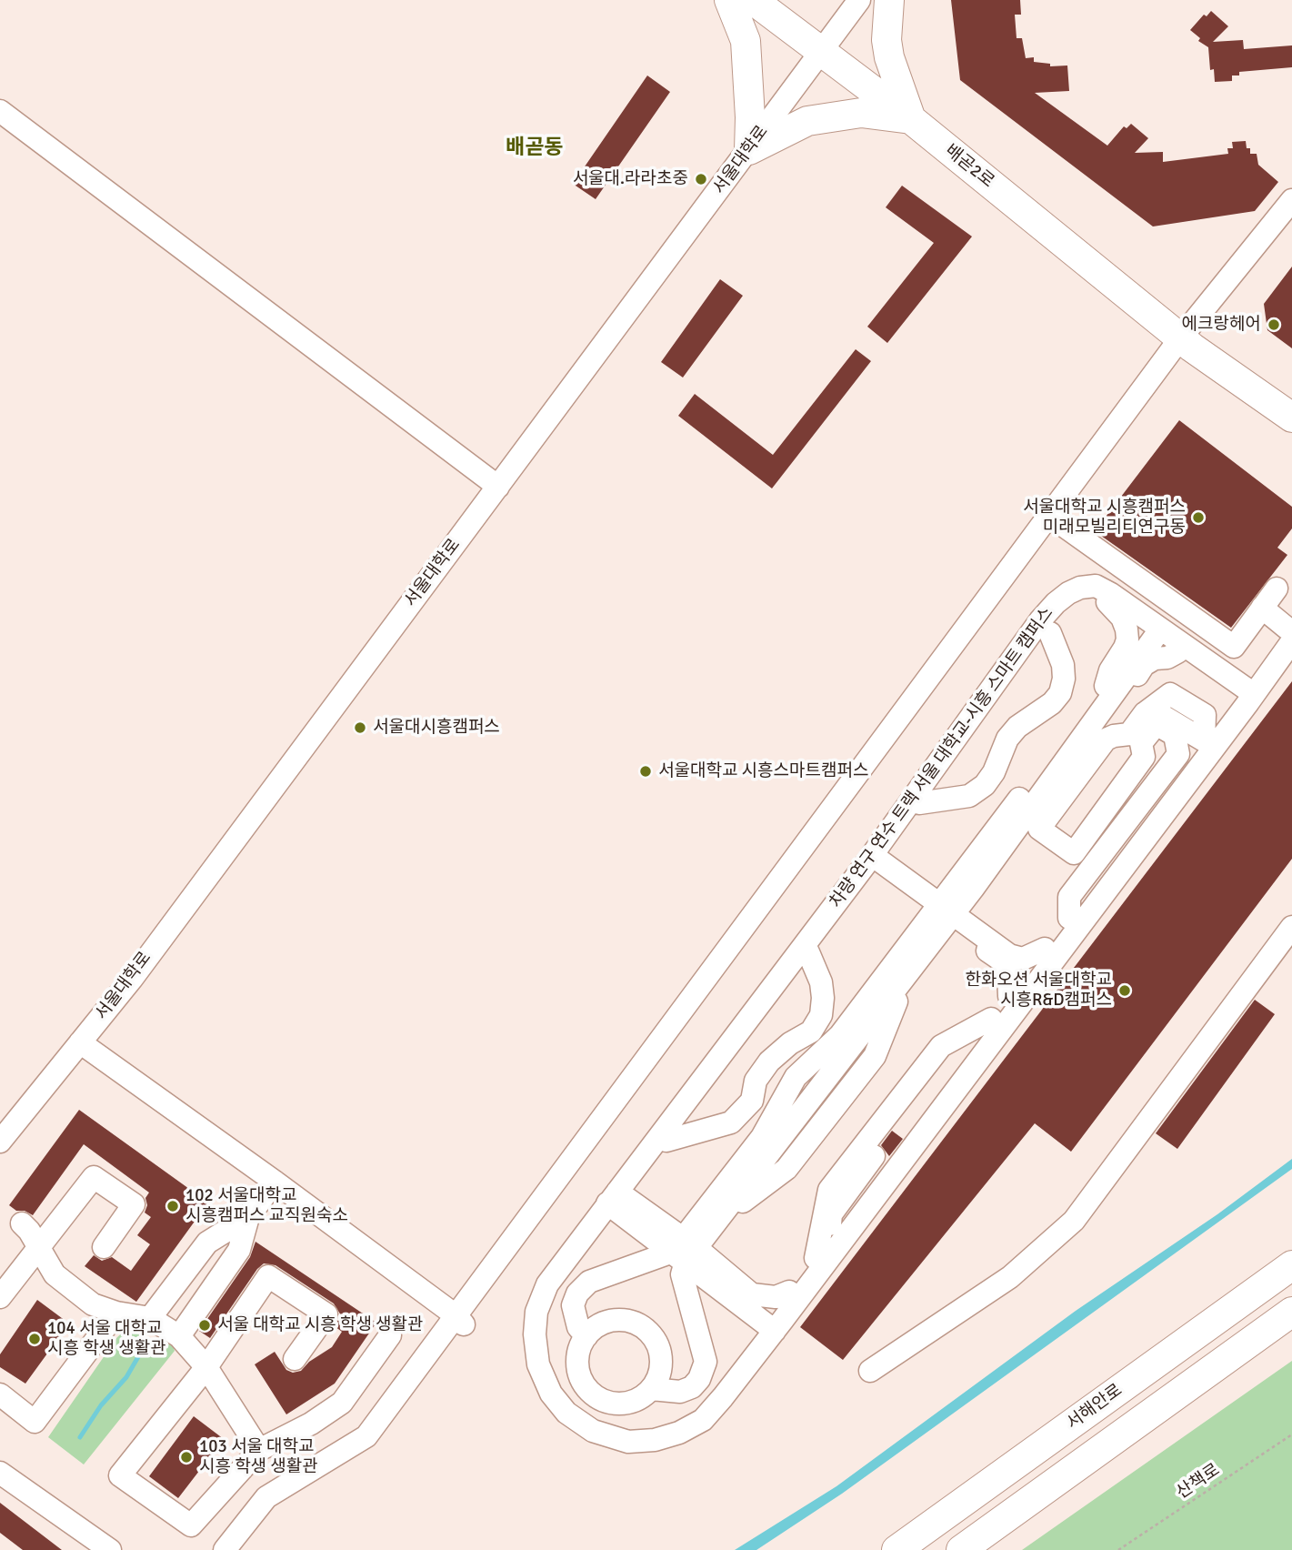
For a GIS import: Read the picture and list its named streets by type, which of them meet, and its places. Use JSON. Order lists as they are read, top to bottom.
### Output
{
  "streets": {
    "main road": ["배곧2로", "서해안로"],
    "street": ["서울대학로", "차량 연구 연수 트랙 서울 대학교-시흥 스마트 캠퍼스"],
    "path": ["산책로"]
  },
  "crossings": [
    ["서울대학로", "배곧2로"]
  ],
  "districts": ["배곧동"],
  "places": [
    "서울대.라라초중",
    "에크랑헤어",
    "서울대학교 시흥캠퍼스 미래모빌리티연구동",
    "서울대시흥캠퍼스",
    "서울대학교 시흥스마트캠퍼스",
    "한화오션 서울대학교 시흥R&D캠퍼스",
    "102 서울대학교 시흥캠퍼스 교직원숙소",
    "서울 대학교 시흥 학생 생활관",
    "104 서울 대학교 시흥 학생 생활관",
    "103 서울 대학교 시흥 학생 생활관"
  ]
}
